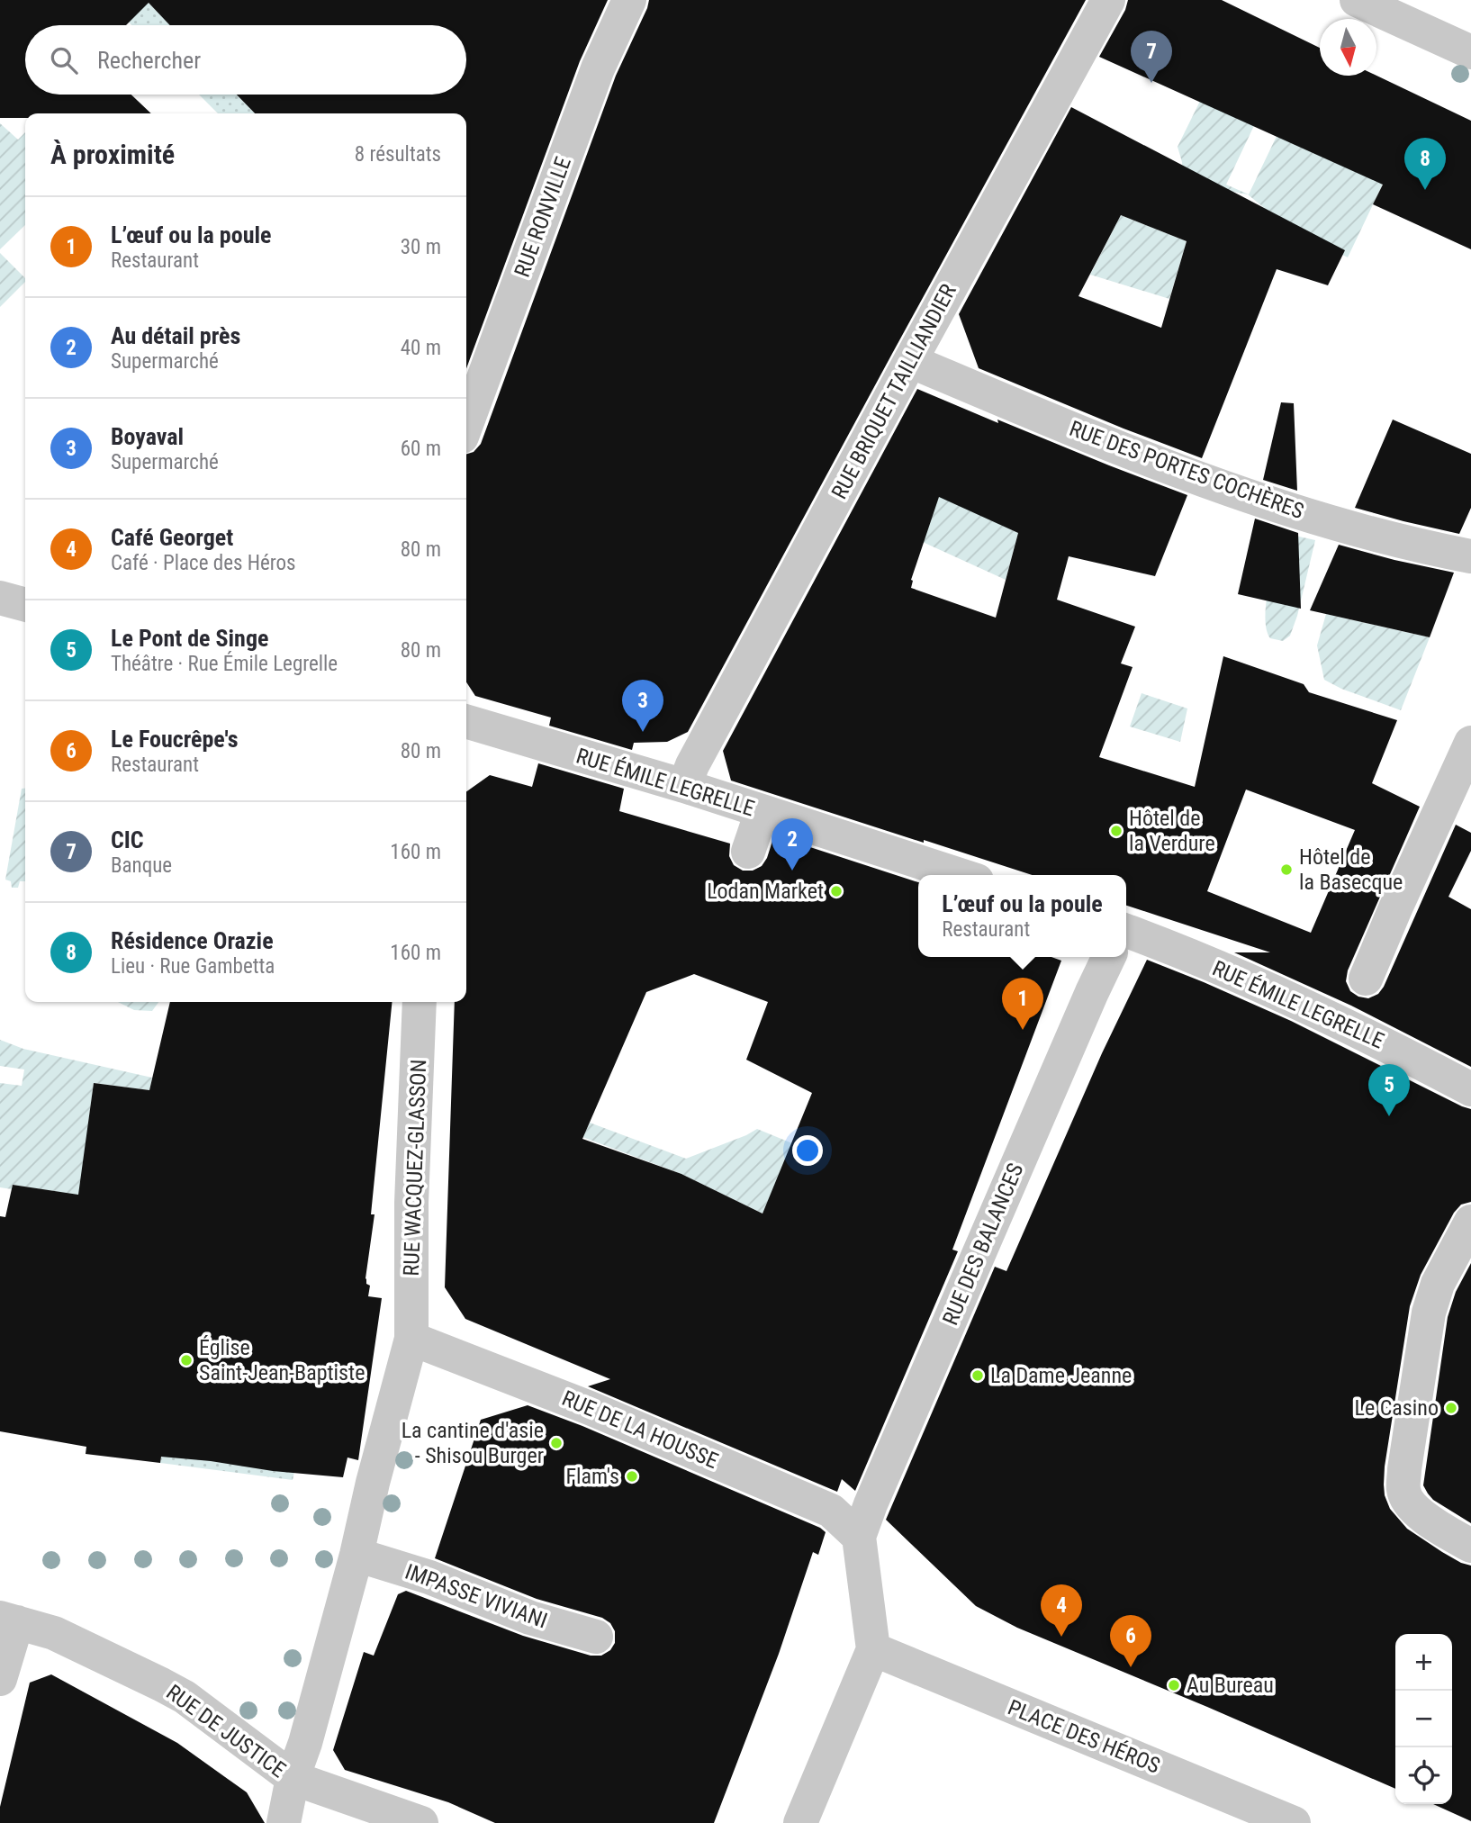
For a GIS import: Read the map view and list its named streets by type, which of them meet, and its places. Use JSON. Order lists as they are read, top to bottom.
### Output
{
  "streets": {
    "street": [
      "RUE RONVILLE",
      "RUE BRIQUET TAILLIANDIER",
      "RUE DES PORTES COCHÈRES",
      "RUE ÉMILE LEGRELLE",
      "RUE WACQUEZ-GLASSON",
      "RUE DES BALANCES",
      "RUE DE LA HOUSSE",
      "IMPASSE VIVIANI",
      "RUE DE JUSTICE",
      "PLACE DES HÉROS"
    ]
  },
  "crossings": [
    ["RUE BRIQUET TAILLIANDIER", "RUE DES PORTES COCHÈRES"],
    ["RUE BRIQUET TAILLIANDIER", "RUE ÉMILE LEGRELLE"],
    ["RUE WACQUEZ-GLASSON", "RUE DE LA HOUSSE"],
    ["RUE WACQUEZ-GLASSON", "IMPASSE VIVIANI"],
    ["RUE WACQUEZ-GLASSON", "RUE DE JUSTICE"],
    ["RUE DES BALANCES", "RUE DE LA HOUSSE"]
  ],
  "places": [
    "Hôtel de la Verdure",
    "Hôtel de la Basecque",
    "Lodan Market",
    "Église Saint-Jean-Baptiste",
    "La Dame Jeanne",
    "Le Casino",
    "La cantine d'asie - Shisou Burger",
    "Flam's",
    "Au Bureau"
  ],
  "north": "bottom",
  "page": {
    "search": "Rechercher",
    "pins": [
      "7",
      "8",
      "3",
      "2",
      "1",
      "5",
      "4",
      "6"
    ],
    "heading": ["À proximité", "8 résultats"],
    "list": [
      {
        "mark": "1",
        "name": "L’œuf ou la poule",
        "note": "Restaurant",
        "value": "30 m"
      },
      {
        "mark": "2",
        "name": "Au détail près",
        "note": "Supermarché",
        "value": "40 m"
      },
      {
        "mark": "3",
        "name": "Boyaval",
        "note": "Supermarché",
        "value": "60 m"
      },
      {
        "mark": "4",
        "name": "Café Georget",
        "note": "Café · Place des Héros",
        "value": "80 m"
      },
      {
        "mark": "5",
        "name": "Le Pont de Singe",
        "note": "Théâtre · Rue Émile Legrelle",
        "value": "80 m"
      },
      {
        "mark": "6",
        "name": "Le Foucrêpe's",
        "note": "Restaurant",
        "value": "80 m"
      },
      {
        "mark": "7",
        "name": "CIC",
        "note": "Banque",
        "value": "160 m"
      },
      {
        "mark": "8",
        "name": "Résidence Orazie",
        "note": "Lieu · Rue Gambetta",
        "value": "160 m"
      }
    ],
    "popup": ["L’œuf ou la poule", "Restaurant"],
    "map_buttons": ["+", "−"]
  }
}
